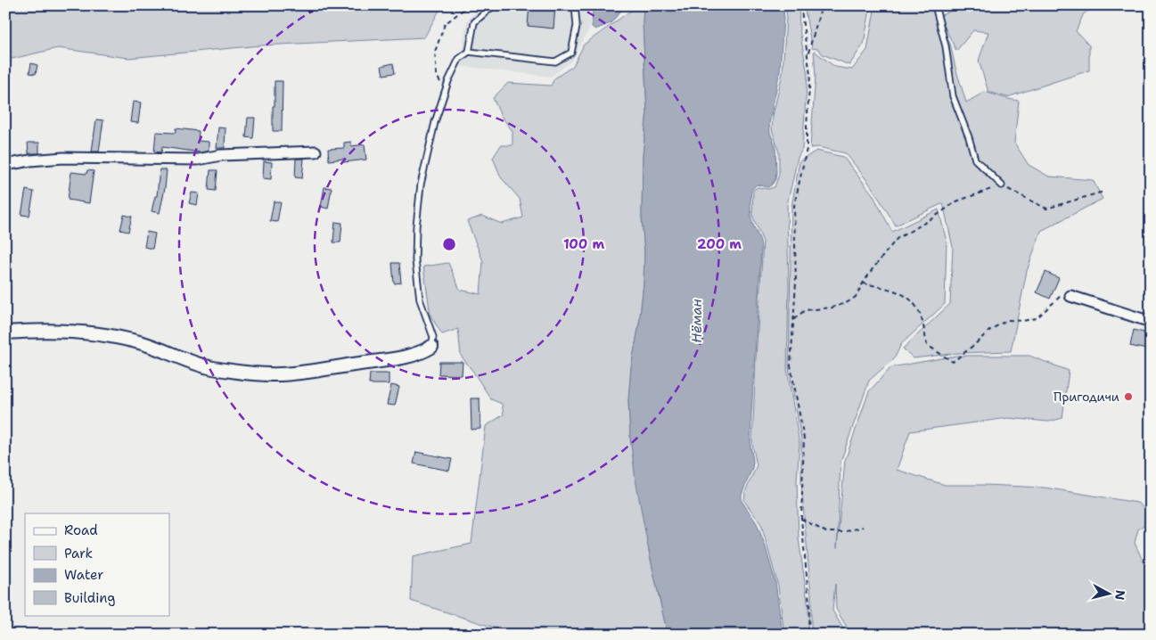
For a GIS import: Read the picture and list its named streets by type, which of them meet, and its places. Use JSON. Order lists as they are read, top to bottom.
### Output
{
  "water": ["Нёман"],
  "places": ["Пригодичи"],
  "legend": [
    "Road",
    "Park",
    "Water",
    "Building"
  ],
  "north": "right",
  "rings": ["100 m", "200 m"]
}
